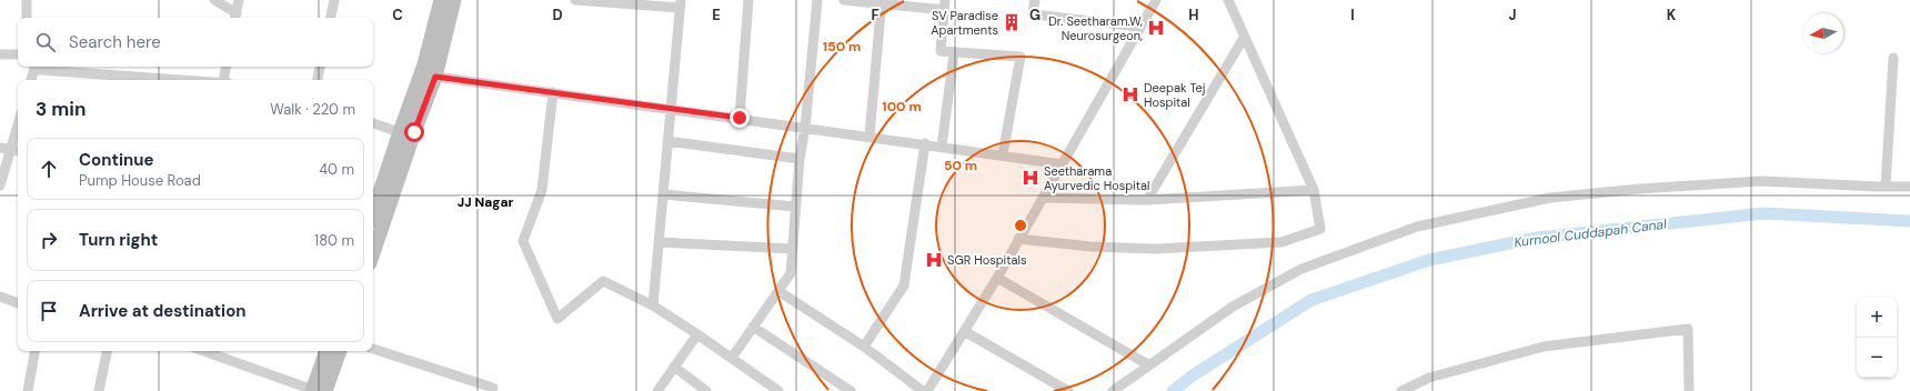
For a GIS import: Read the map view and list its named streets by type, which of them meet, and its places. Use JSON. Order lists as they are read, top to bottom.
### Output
{
  "districts": ["JJ Nagar"],
  "water": ["Kurnool Cuddapah Canal"],
  "places": {
    "building": ["SV Paradise Apartments"],
    "hospital": [
      "Dr. Seetharam.W, Neurosurgeon,",
      "Deepak Tej Hospital",
      "Seetharama Ayurvedic Hospital",
      "SGR Hospitals"
    ]
  },
  "north": "left",
  "page": {
    "search": "Search here",
    "heading": ["3 min", "Walk · 220 m"],
    "list": [
      ["Continue", "Pump House Road", "40 m"],
      ["Turn right", "180 m"],
      "Arrive at destination"
    ],
    "map_buttons": ["+", "−"]
  },
  "grid": {
    "columns": [
      "C",
      "D",
      "E",
      "F",
      "G",
      "H",
      "I",
      "J",
      "K"
    ]
  },
  "rings": ["150 m", "100 m", "50 m"]
}
